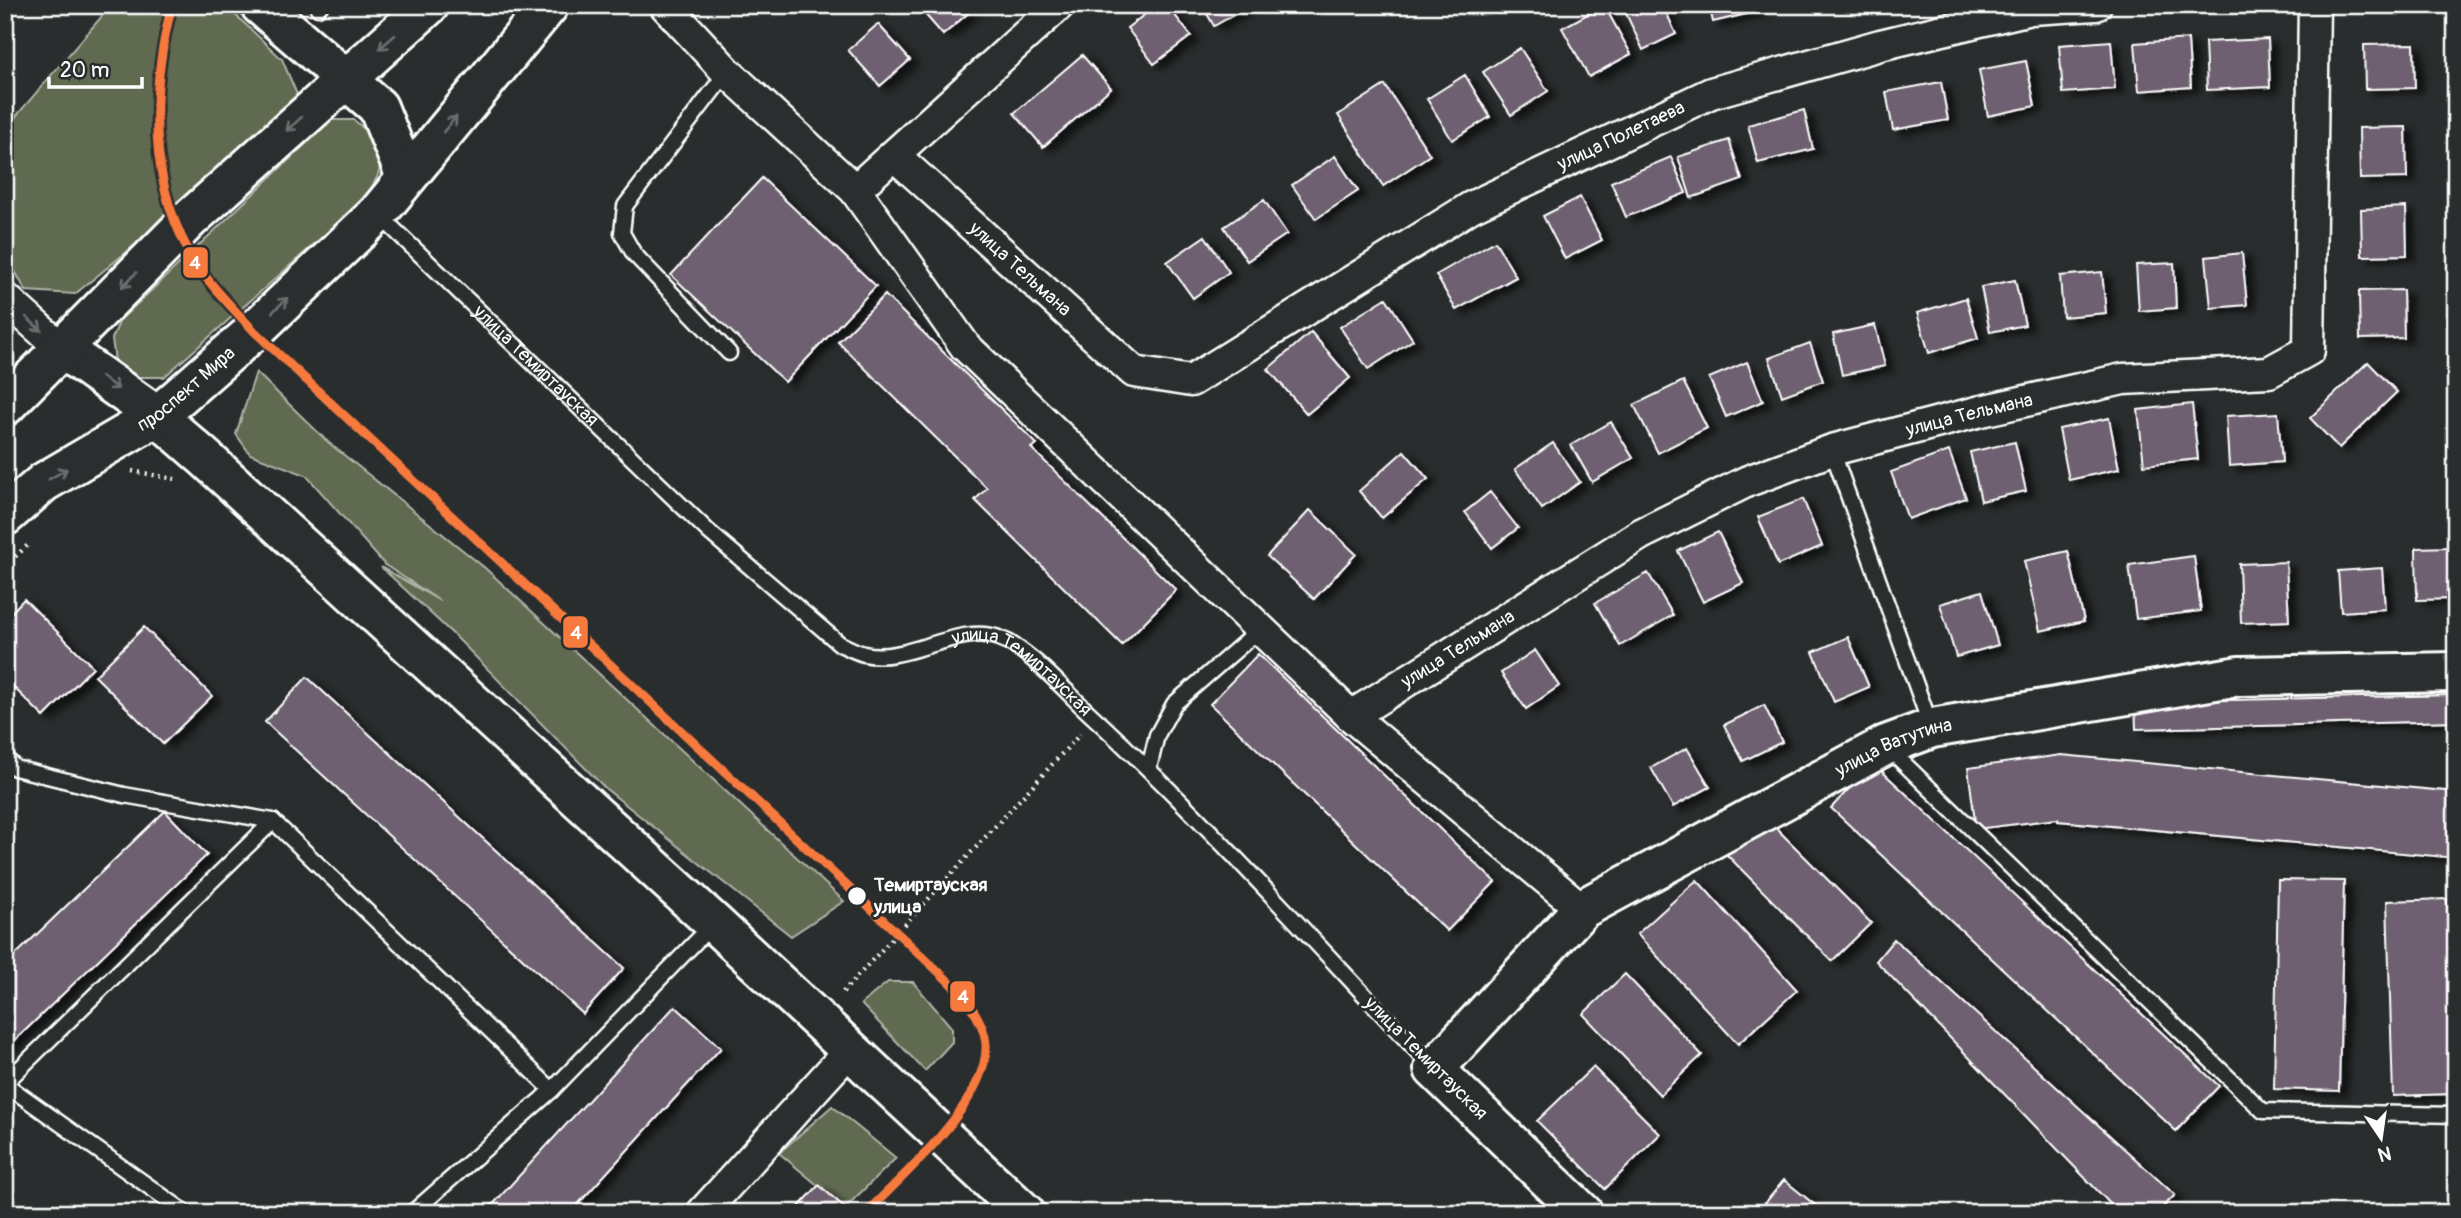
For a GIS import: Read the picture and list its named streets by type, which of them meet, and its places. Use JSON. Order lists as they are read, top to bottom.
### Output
{
  "streets": {
    "street": [
      "улица Полетаева",
      "улица Тельмана",
      "улица Темиртауская",
      "проспект Мира",
      "улица Ватутина"
    ]
  },
  "crossings": [
    ["улица Полетаева", "улица Тельмана"],
    ["улица Темиртауская", "проспект Мира"],
    ["улица Темиртауская", "улица Ватутина"]
  ],
  "places": ["Темиртауская улица"],
  "lines": ["transit line 4"],
  "scale_bar": "20 m",
  "north": "bottom"
}
